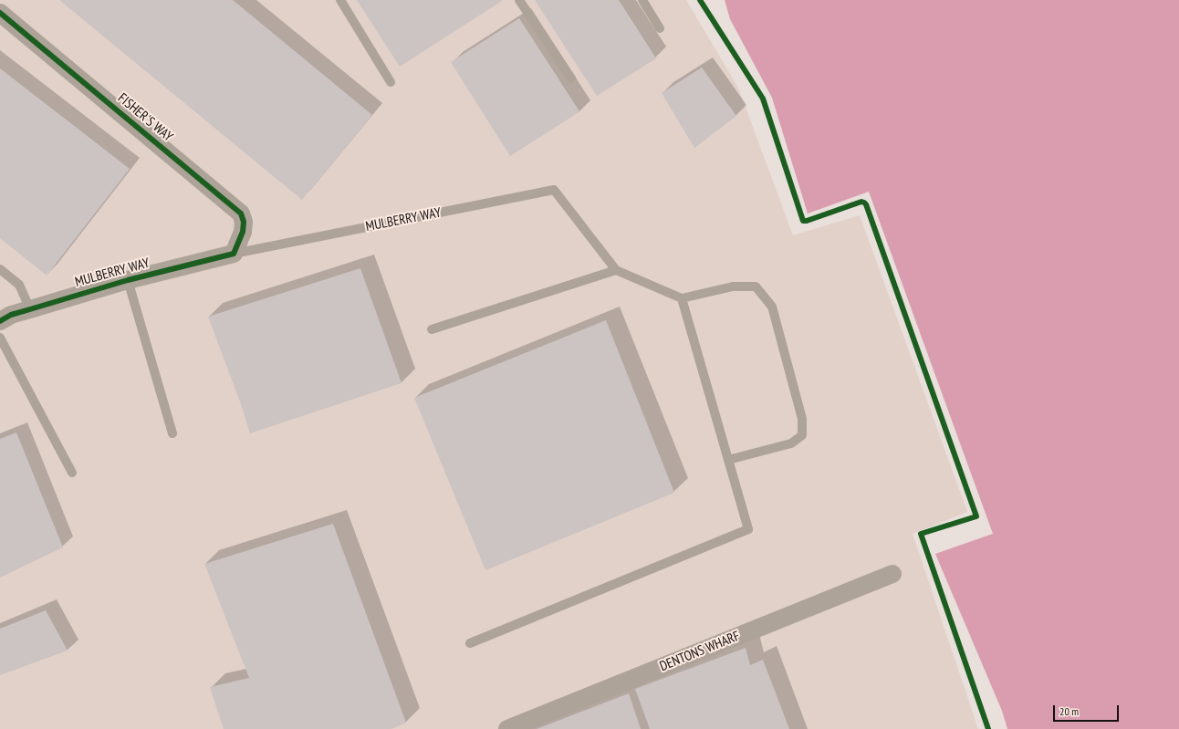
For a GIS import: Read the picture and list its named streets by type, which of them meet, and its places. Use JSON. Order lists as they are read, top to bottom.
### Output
{
  "streets": {
    "street": ["FISHER'S WAY", "MULBERRY WAY", "DENTONS WHARF"]
  },
  "crossings": [
    ["FISHER'S WAY", "MULBERRY WAY"]
  ],
  "scale_bar": "20 m"
}
